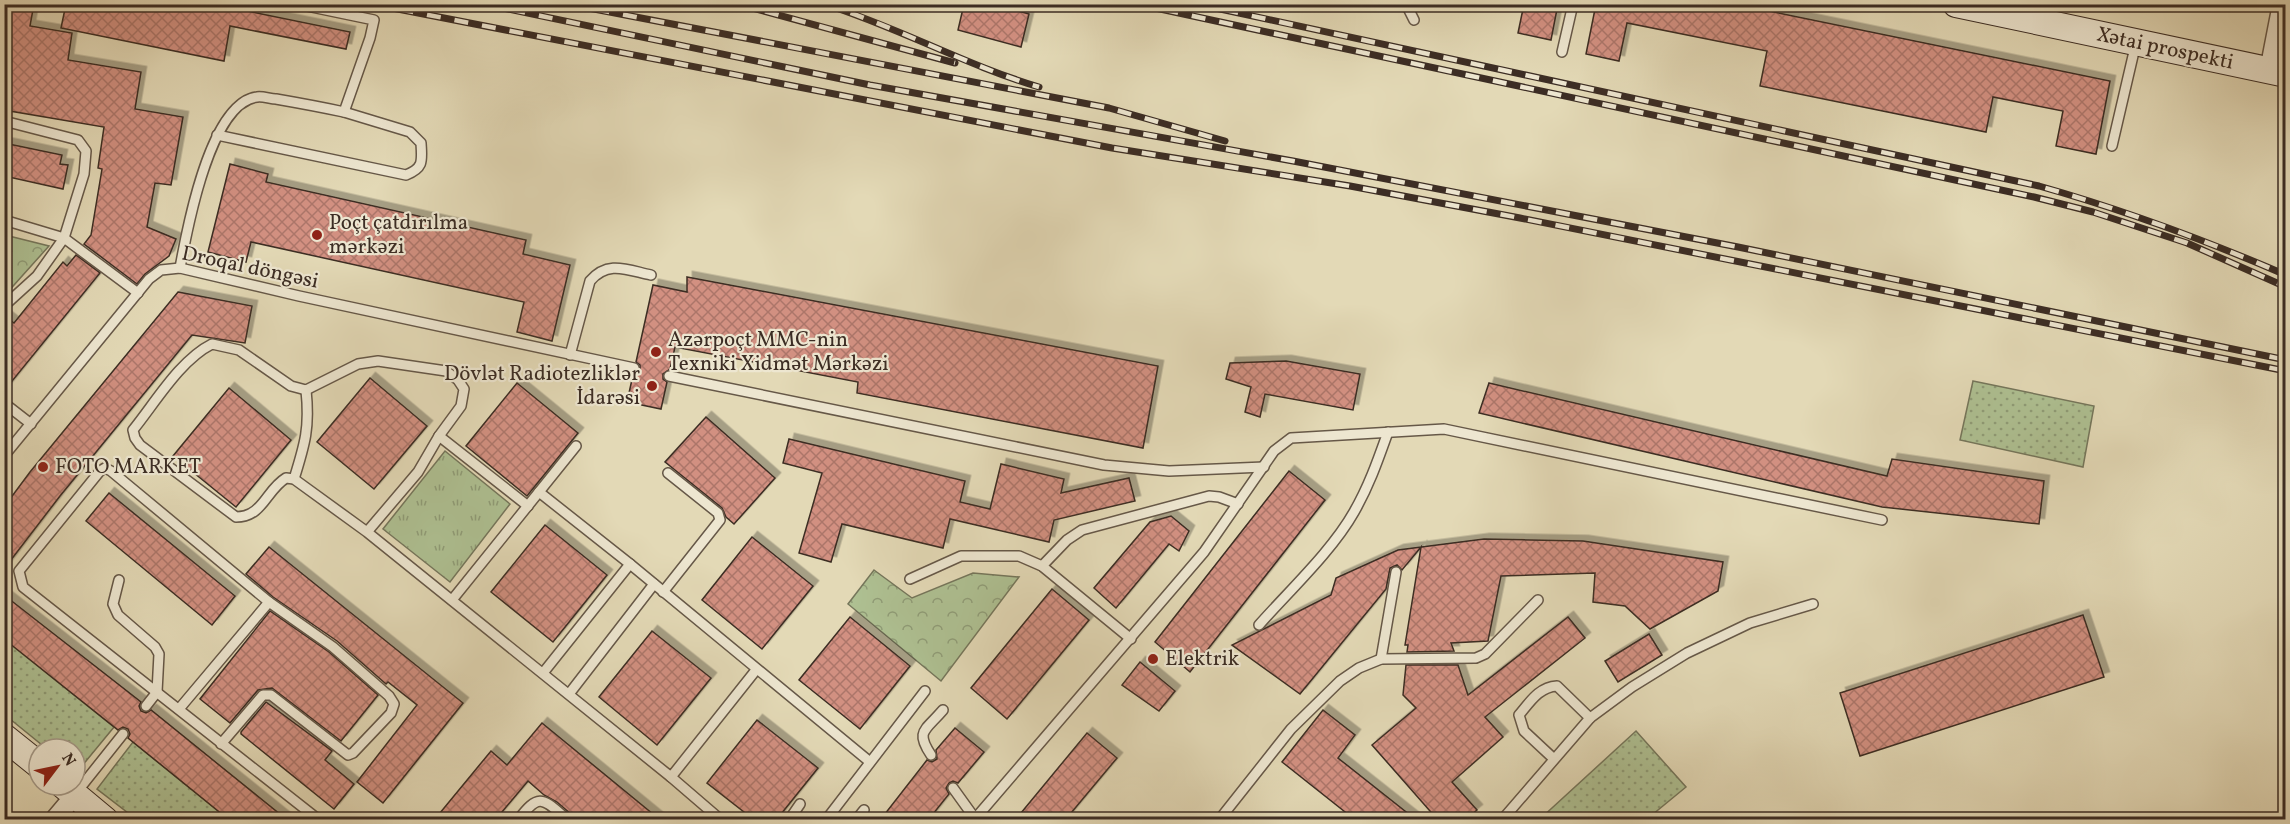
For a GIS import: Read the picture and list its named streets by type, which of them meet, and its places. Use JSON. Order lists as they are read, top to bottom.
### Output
{
  "streets": {
    "main road": ["Xətai prospekti"],
    "lane": ["Droqal döngəsi"]
  },
  "places": [
    "Poçt çatdırılma mərkəzi",
    "Azərpoçt MMC-nin Texniki Xidmət Mərkəzi",
    "Dövlət Radiotezliklər İdarəsi",
    "FOTO MARKET",
    "Elektrik"
  ],
  "north": "top right"
}
